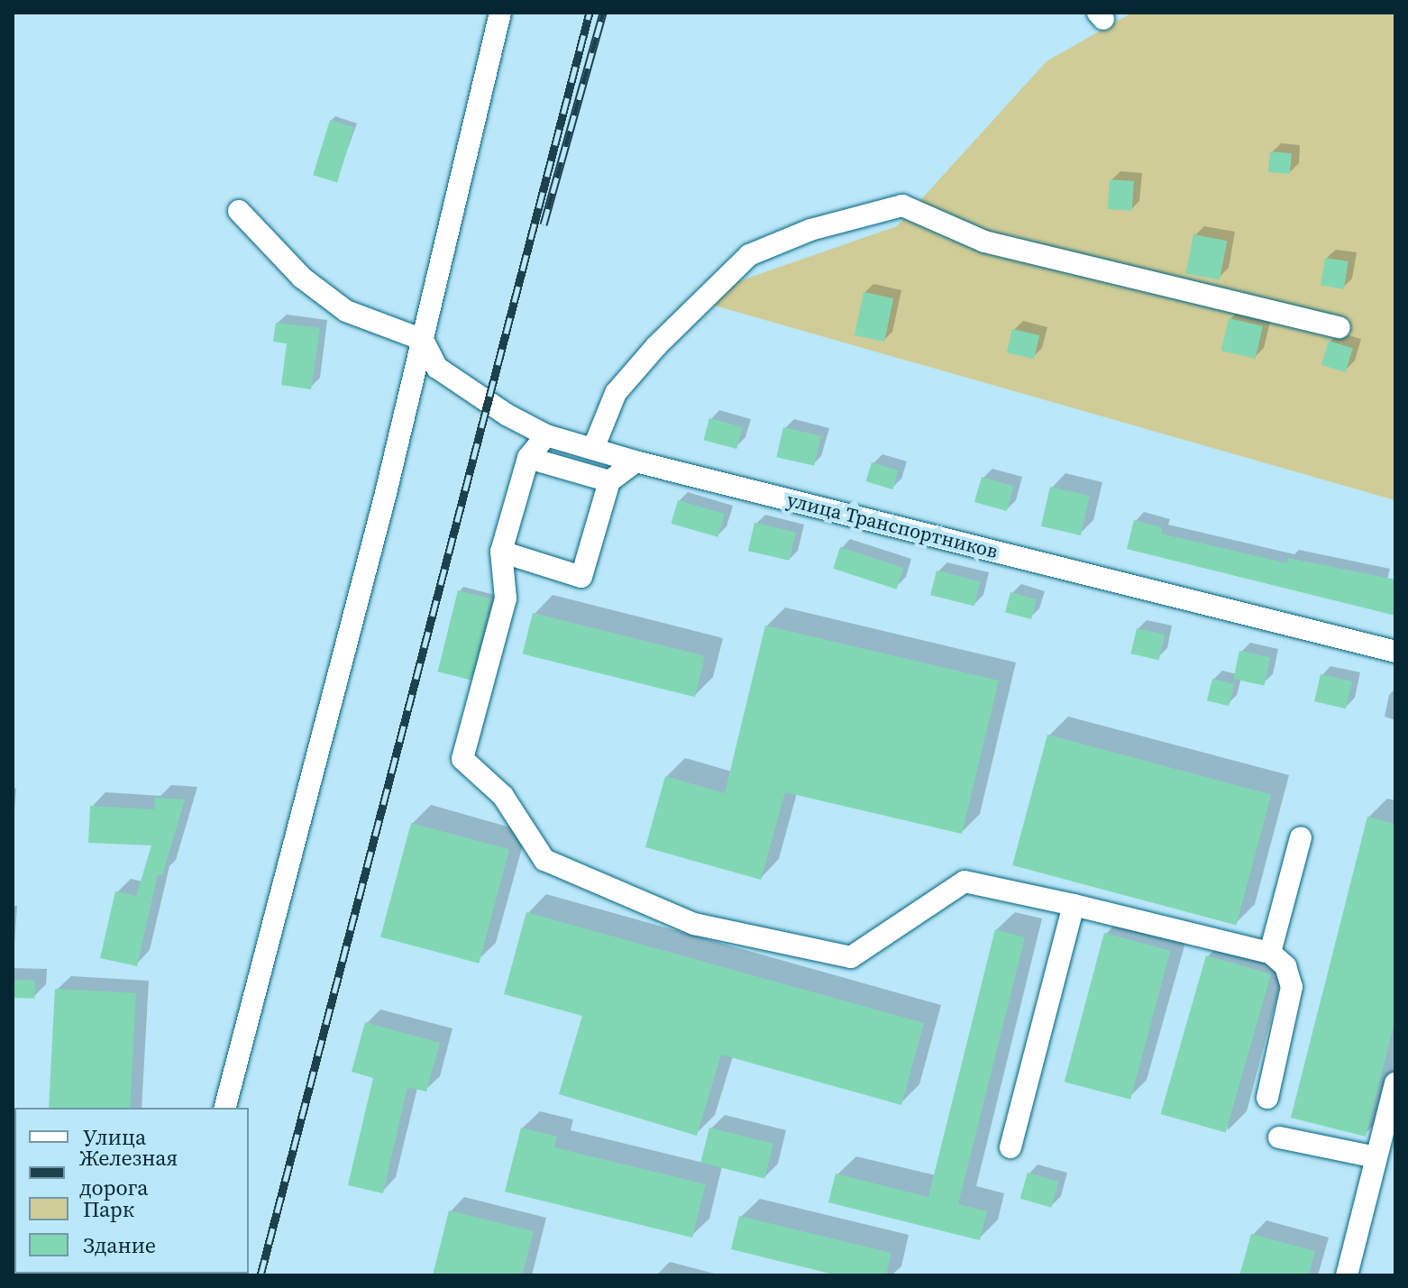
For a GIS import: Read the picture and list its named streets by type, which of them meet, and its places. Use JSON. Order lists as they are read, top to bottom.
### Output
{
  "streets": {
    "street": ["улица Транспортников"]
  },
  "legend": [
    "Улица",
    "Железная дорога",
    "Парк",
    "Здание"
  ]
}
